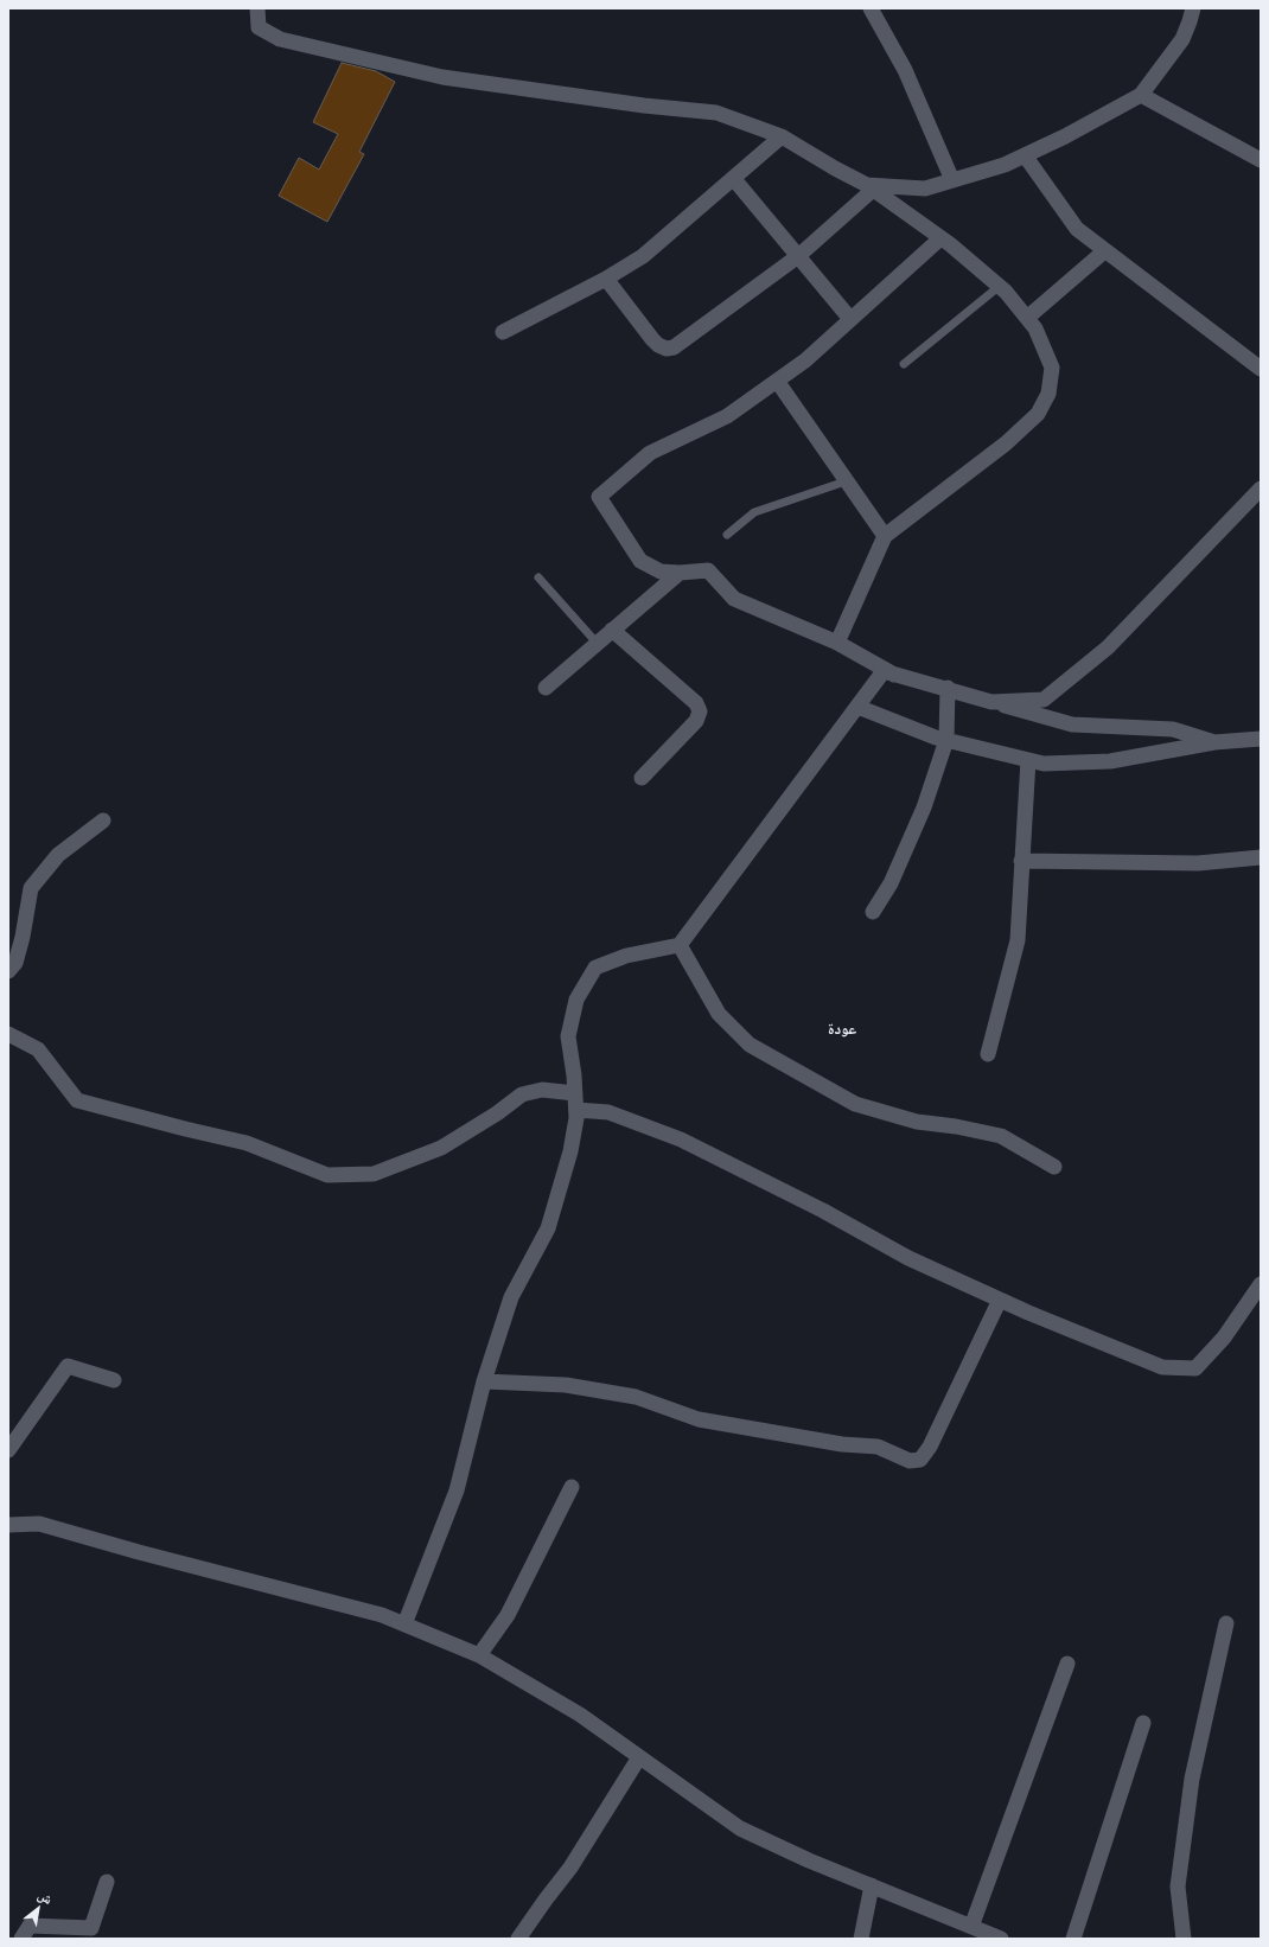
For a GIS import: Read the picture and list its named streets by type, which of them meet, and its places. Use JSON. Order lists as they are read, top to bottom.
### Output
{
  "districts": ["عودة"],
  "north": "top right"
}
